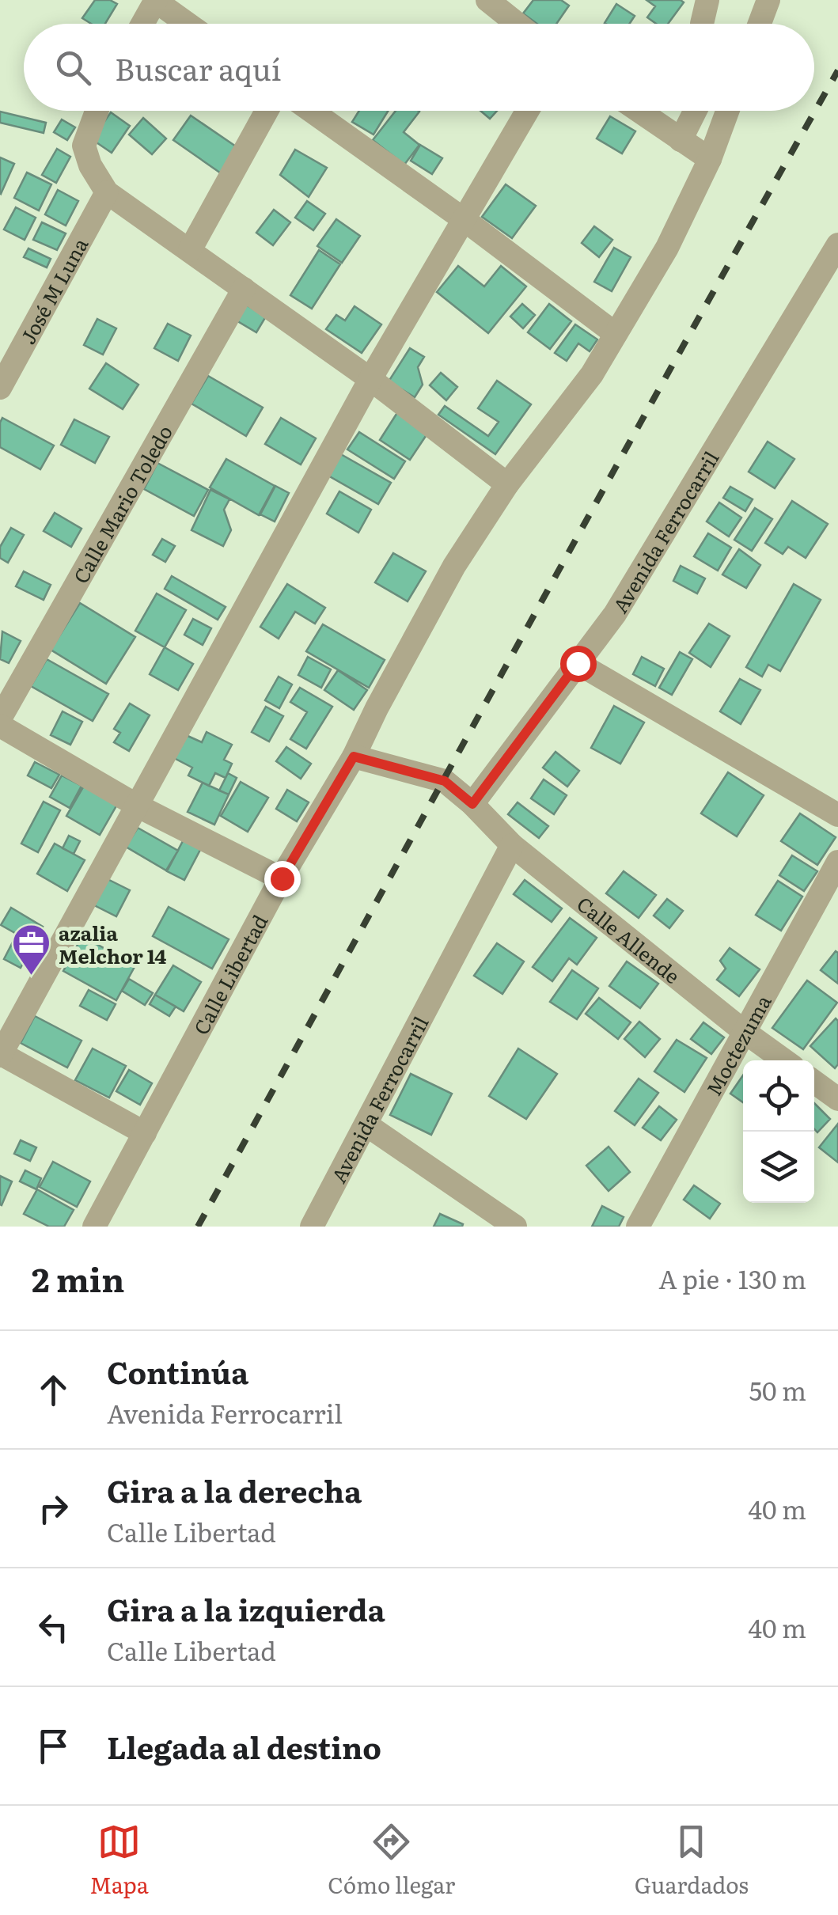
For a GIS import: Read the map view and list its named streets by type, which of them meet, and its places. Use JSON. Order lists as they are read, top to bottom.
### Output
{
  "streets": {
    "street": [
      "José M Luna",
      "Calle Mario Toledo",
      "Avenida Ferrocarril",
      "Calle Allende",
      "Calle Libertad",
      "Moctezuma"
    ]
  },
  "crossings": [
    ["Avenida Ferrocarril", "Calle Allende"],
    ["Calle Allende", "Moctezuma"]
  ],
  "places": {
    "office": ["azalia Melchor 14"]
  },
  "page": {
    "search": "Buscar aquí",
    "heading": ["2 min", "A pie · 130 m"],
    "list": [
      ["Continúa", "Avenida Ferrocarril", "50 m"],
      ["Gira a la derecha", "Calle Libertad", "40 m"],
      ["Gira a la izquierda", "Calle Libertad", "40 m"],
      "Llegada al destino"
    ],
    "nav": ["Mapa", "Cómo llegar", "Guardados"]
  }
}
